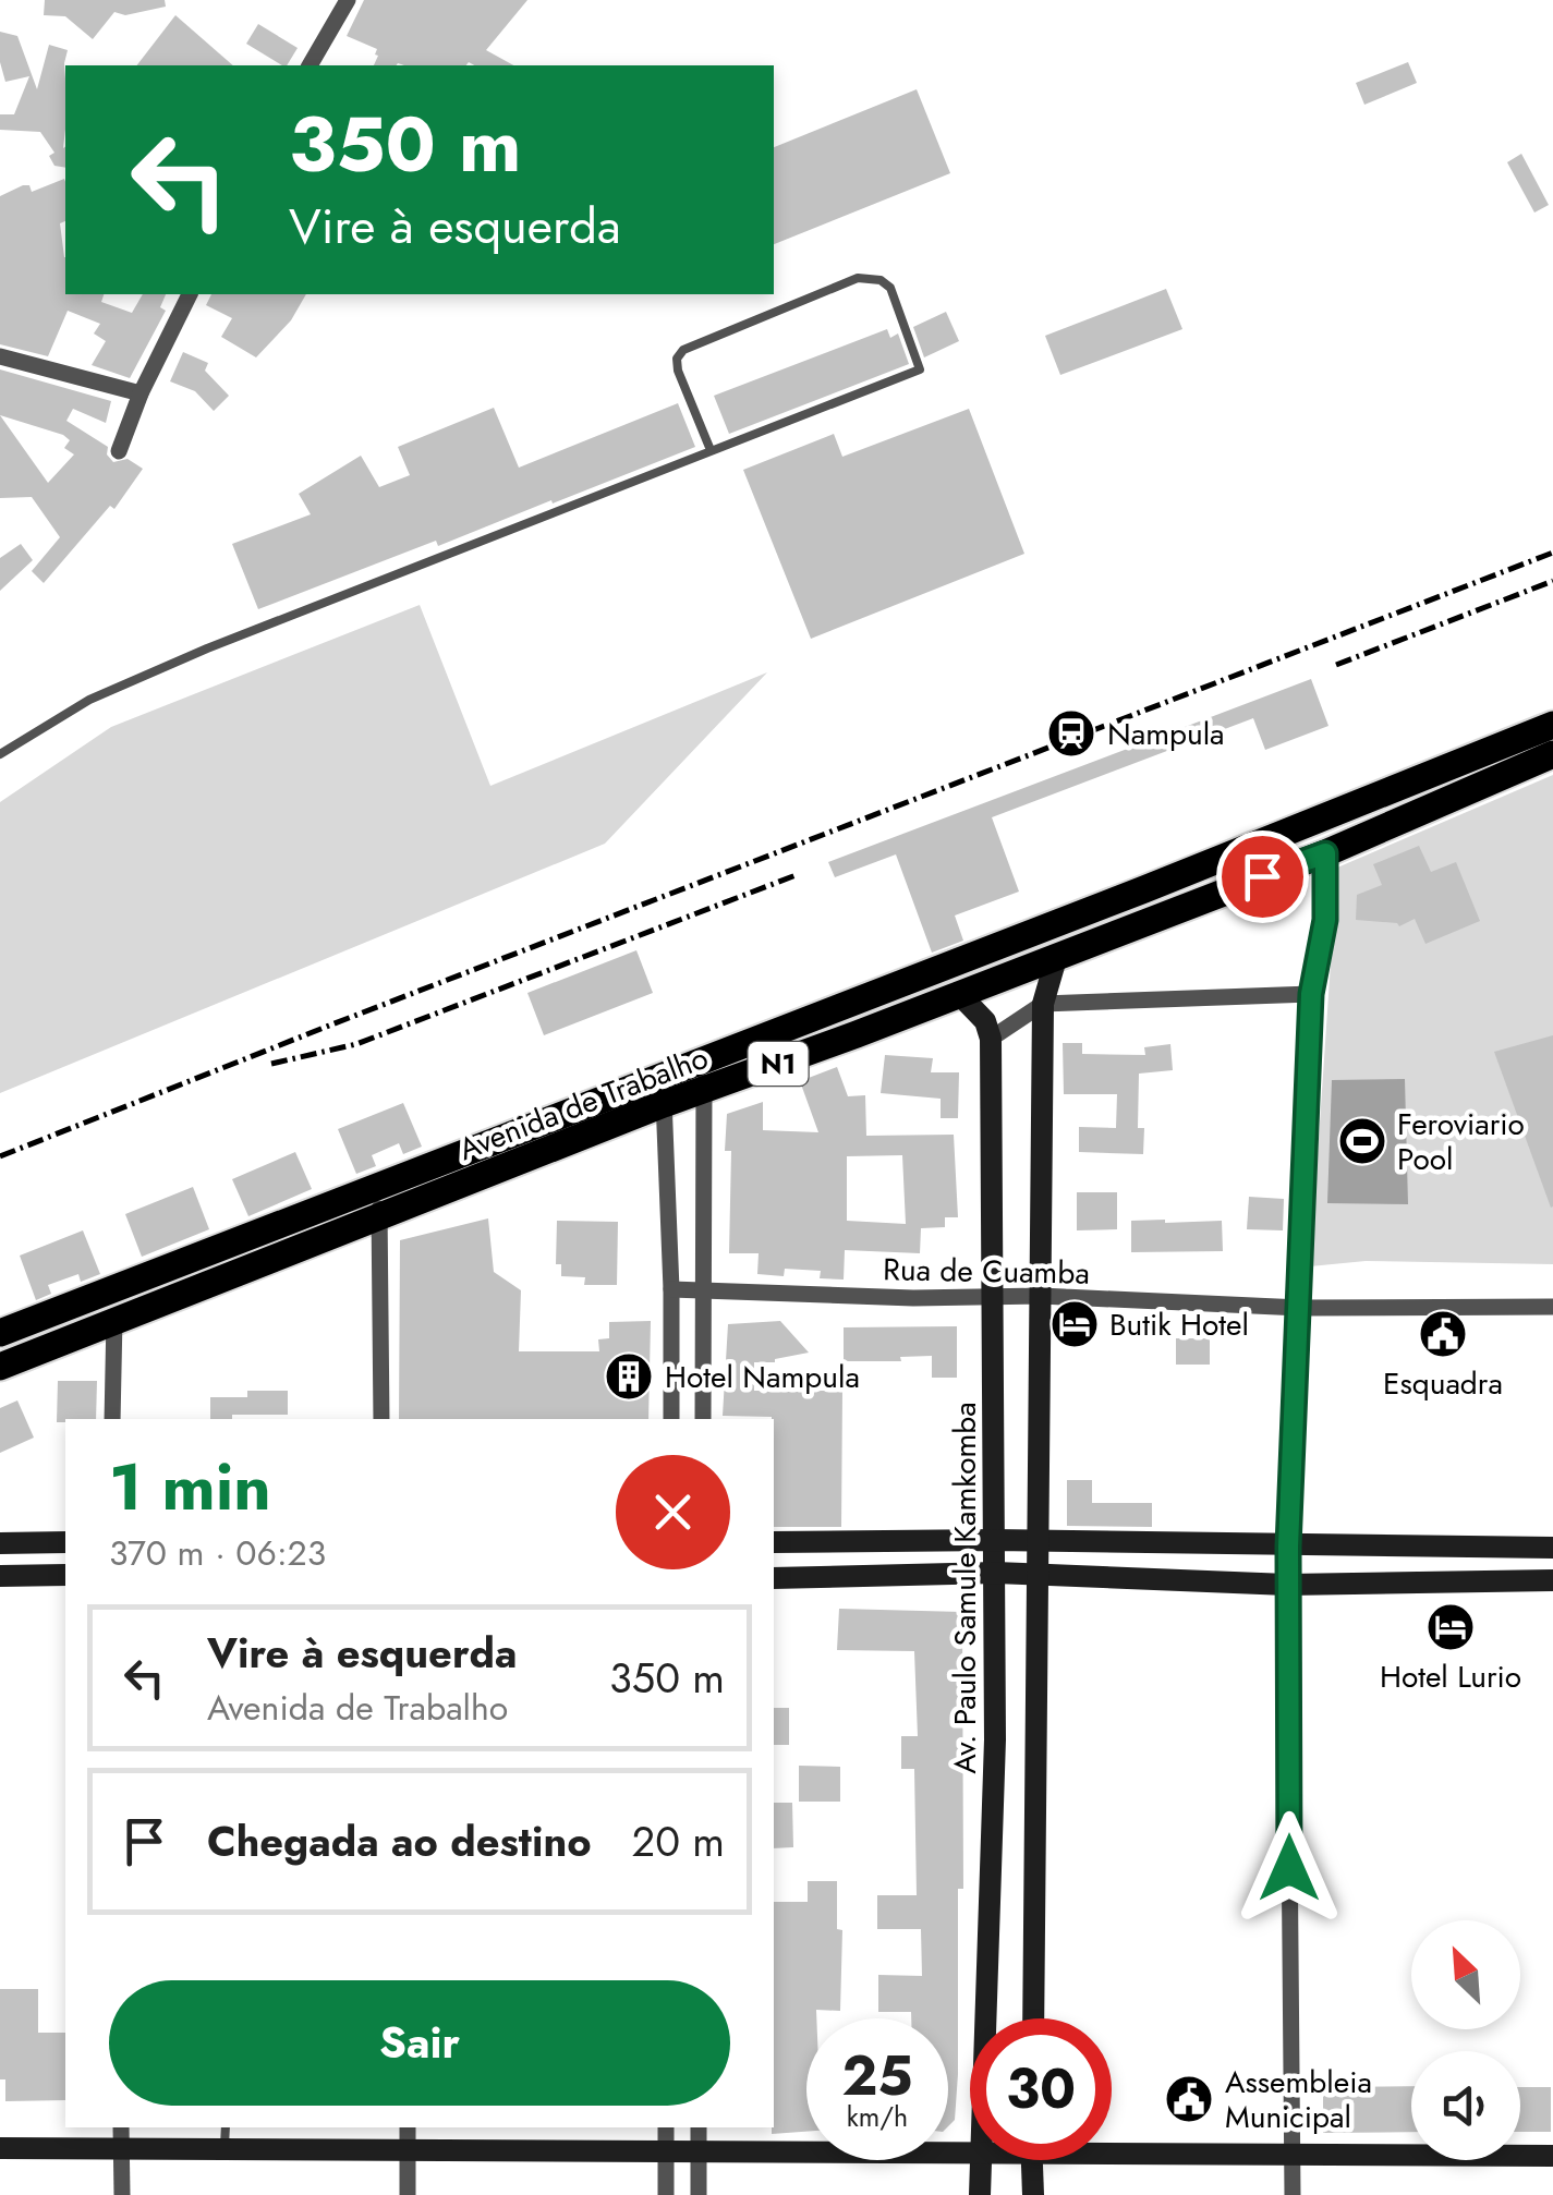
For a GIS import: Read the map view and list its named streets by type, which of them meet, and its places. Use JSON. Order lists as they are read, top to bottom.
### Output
{
  "streets": {
    "highway": ["N1", "Avenida de Trabalho"],
    "main road": ["Av. Paulo Samule Kamkomba"],
    "street": ["Rua de Cuamba"]
  },
  "crossings": [
    ["Rua de Cuamba", "Av. Paulo Samule Kamkomba"]
  ],
  "places": {
    "station": ["Nampula"],
    "sports": ["Feroviario Pool"],
    "hotel": ["Butik Hotel", "Hotel Lurio"],
    "public building": ["Esquadra", "Assembleia Municipal"],
    "building": ["Hotel Nampula"]
  },
  "north": "top left",
  "page": {
    "turn": ["350 m", "Vire à esquerda"],
    "heading": ["1 min", "370 m · 06:23"],
    "list": [
      {
        "name": "Vire à esquerda",
        "note": "Avenida de Trabalho",
        "value": "350 m"
      },
      {
        "name": "Chegada ao destino",
        "value": "20 m"
      }
    ],
    "buttons": "Sair",
    "speed": "25 km/h",
    "limit": "30"
  }
}
